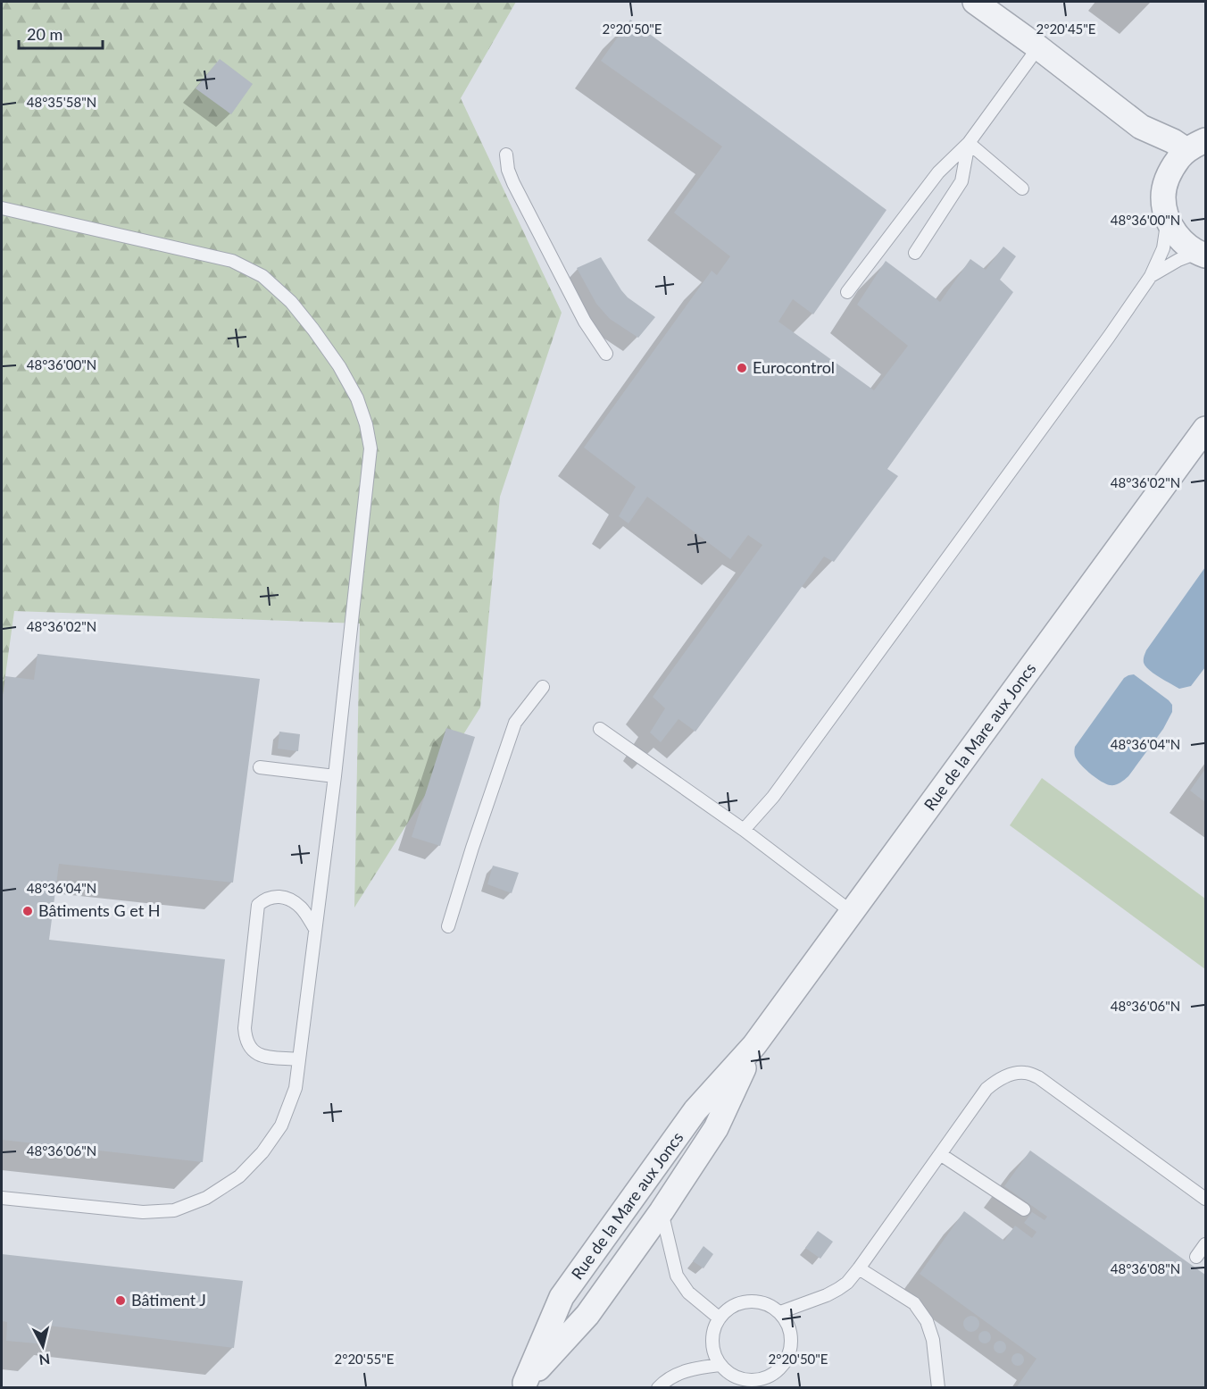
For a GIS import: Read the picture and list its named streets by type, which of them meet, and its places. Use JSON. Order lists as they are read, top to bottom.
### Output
{
  "streets": {
    "street": ["Rue de la Mare aux Joncs"]
  },
  "places": ["Eurocontrol", "Bâtiments G et H", "Bâtiment J"],
  "scale_bar": "20 m",
  "north": "bottom",
  "coordinates": [
    "2°20'50\"E",
    "2°20'45\"E",
    "48°35'58\"N",
    "48°36'00\"N",
    "48°36'02\"N",
    "48°36'04\"N",
    "48°36'06\"N",
    "48°36'08\"N",
    "2°20'55\"E"
  ]
}
